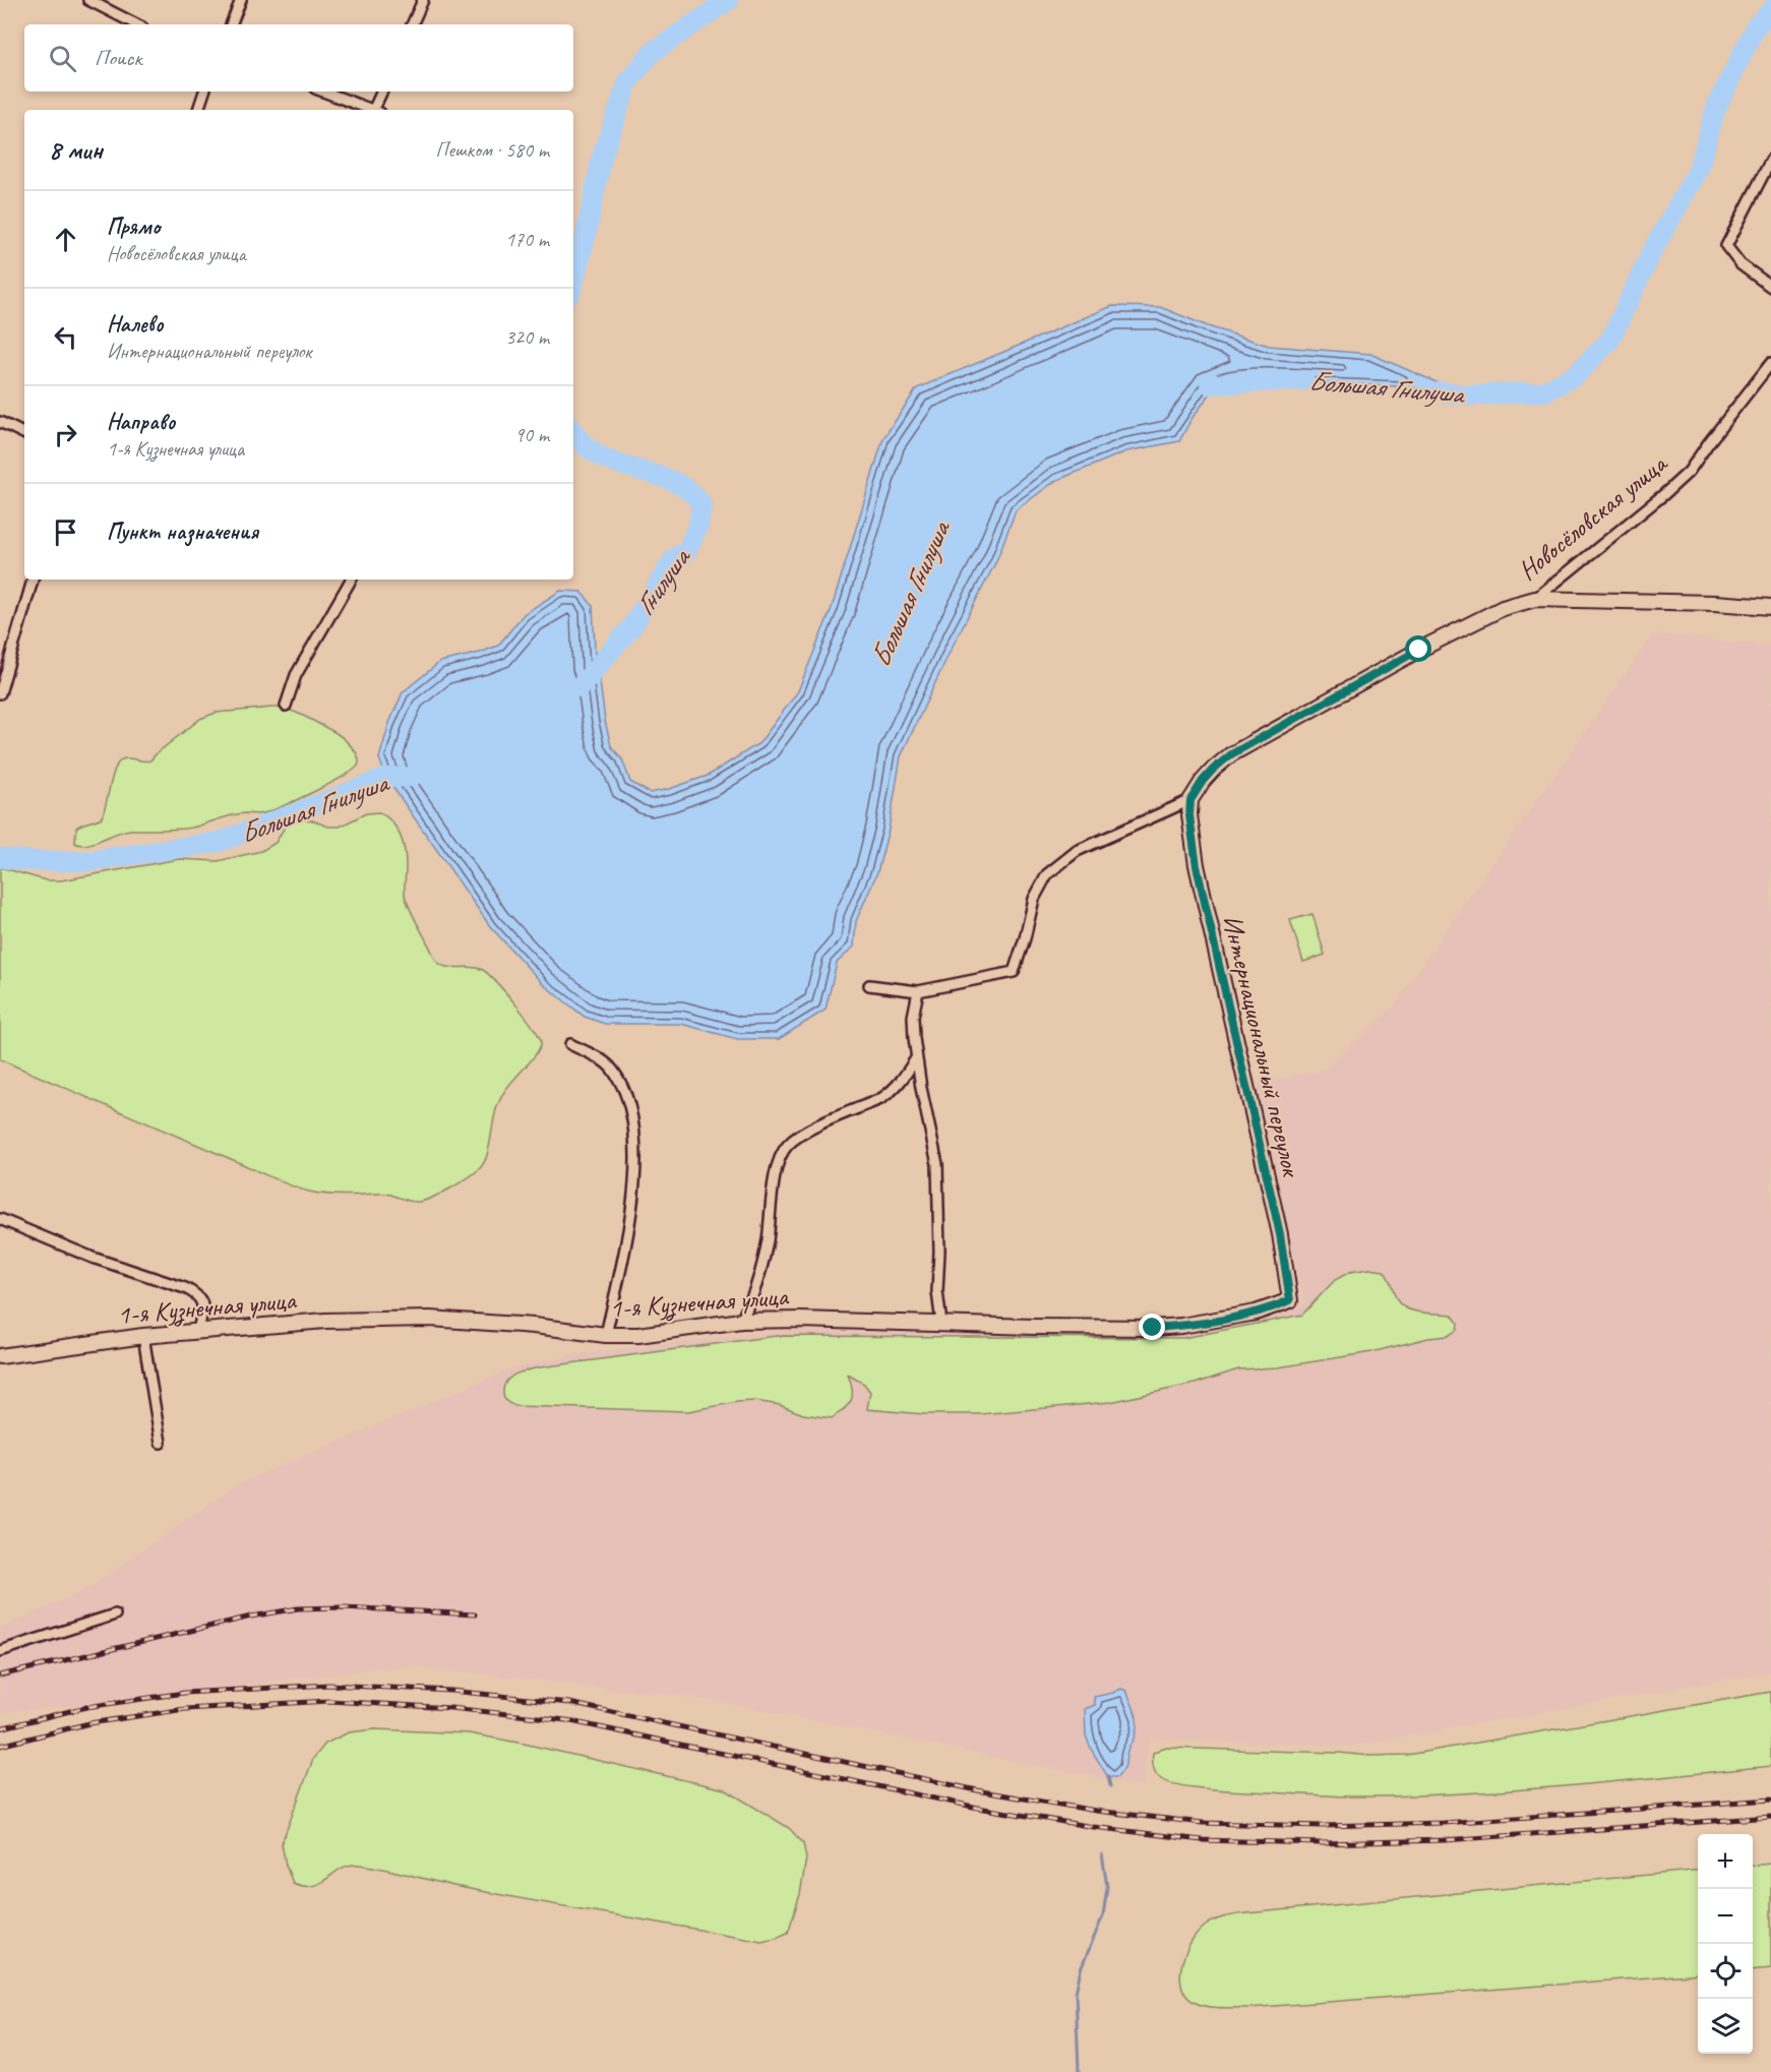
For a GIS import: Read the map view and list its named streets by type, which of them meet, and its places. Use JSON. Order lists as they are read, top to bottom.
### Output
{
  "streets": {
    "street": ["Новосёловская улица", "Интернациональный переулок", "1-я Кузнечная улица"]
  },
  "crossings": [
    ["Новосёловская улица", "Интернациональный переулок"],
    ["Интернациональный переулок", "1-я Кузнечная улица"]
  ],
  "water": ["Большая Гнилуша", "Гнилуша"],
  "page": {
    "search": "Поиск",
    "heading": ["8 мин", "Пешком · 580 m"],
    "list": [
      ["Прямо", "Новосёловская улица", "170 m"],
      ["Налево", "Интернациональный переулок", "320 m"],
      ["Направо", "1-я Кузнечная улица", "90 m"],
      "Пункт назначения"
    ],
    "map_buttons": ["+", "−"]
  }
}
